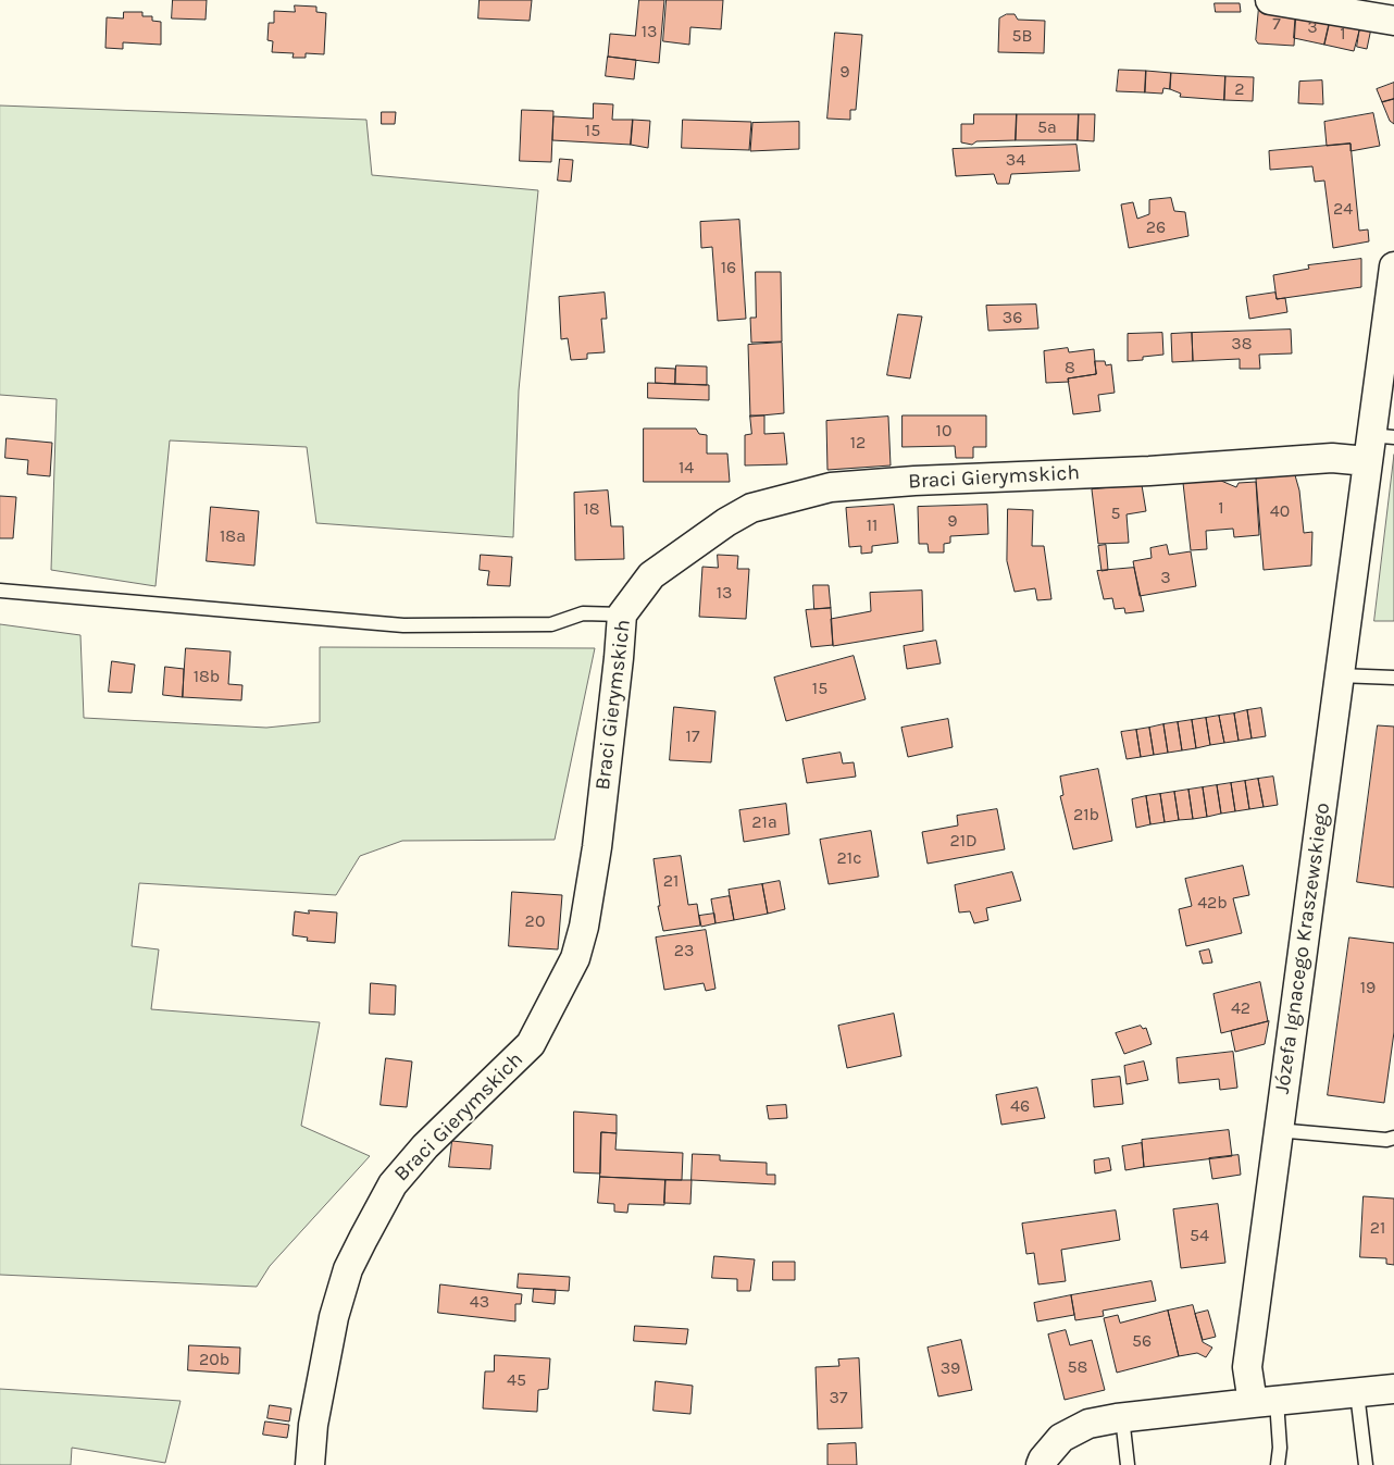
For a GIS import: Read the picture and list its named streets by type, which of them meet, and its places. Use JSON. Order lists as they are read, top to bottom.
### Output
{
  "streets": {
    "street": ["Braci Gierymskich", "Józefa Ignacego Kraszewskiego"]
  },
  "crossings": [
    ["Braci Gierymskich", "Józefa Ignacego Kraszewskiego"]
  ],
  "house_numbers": [
    "7",
    "3",
    "13",
    "1",
    "5B",
    "9",
    "2",
    "5a",
    "15",
    "34",
    "24",
    "26",
    "16",
    "36",
    "38",
    "8",
    "10",
    "12",
    "14",
    "1",
    "18",
    "40",
    "5",
    "9",
    "11",
    "18a",
    "3",
    "13",
    "18b",
    "15",
    "17",
    "21b",
    "21a",
    "21D",
    "21c",
    "21",
    "42b",
    "20",
    "23",
    "19",
    "42",
    "46",
    "21",
    "54",
    "43",
    "56",
    "20b",
    "58",
    "39",
    "45",
    "37"
  ]
}
